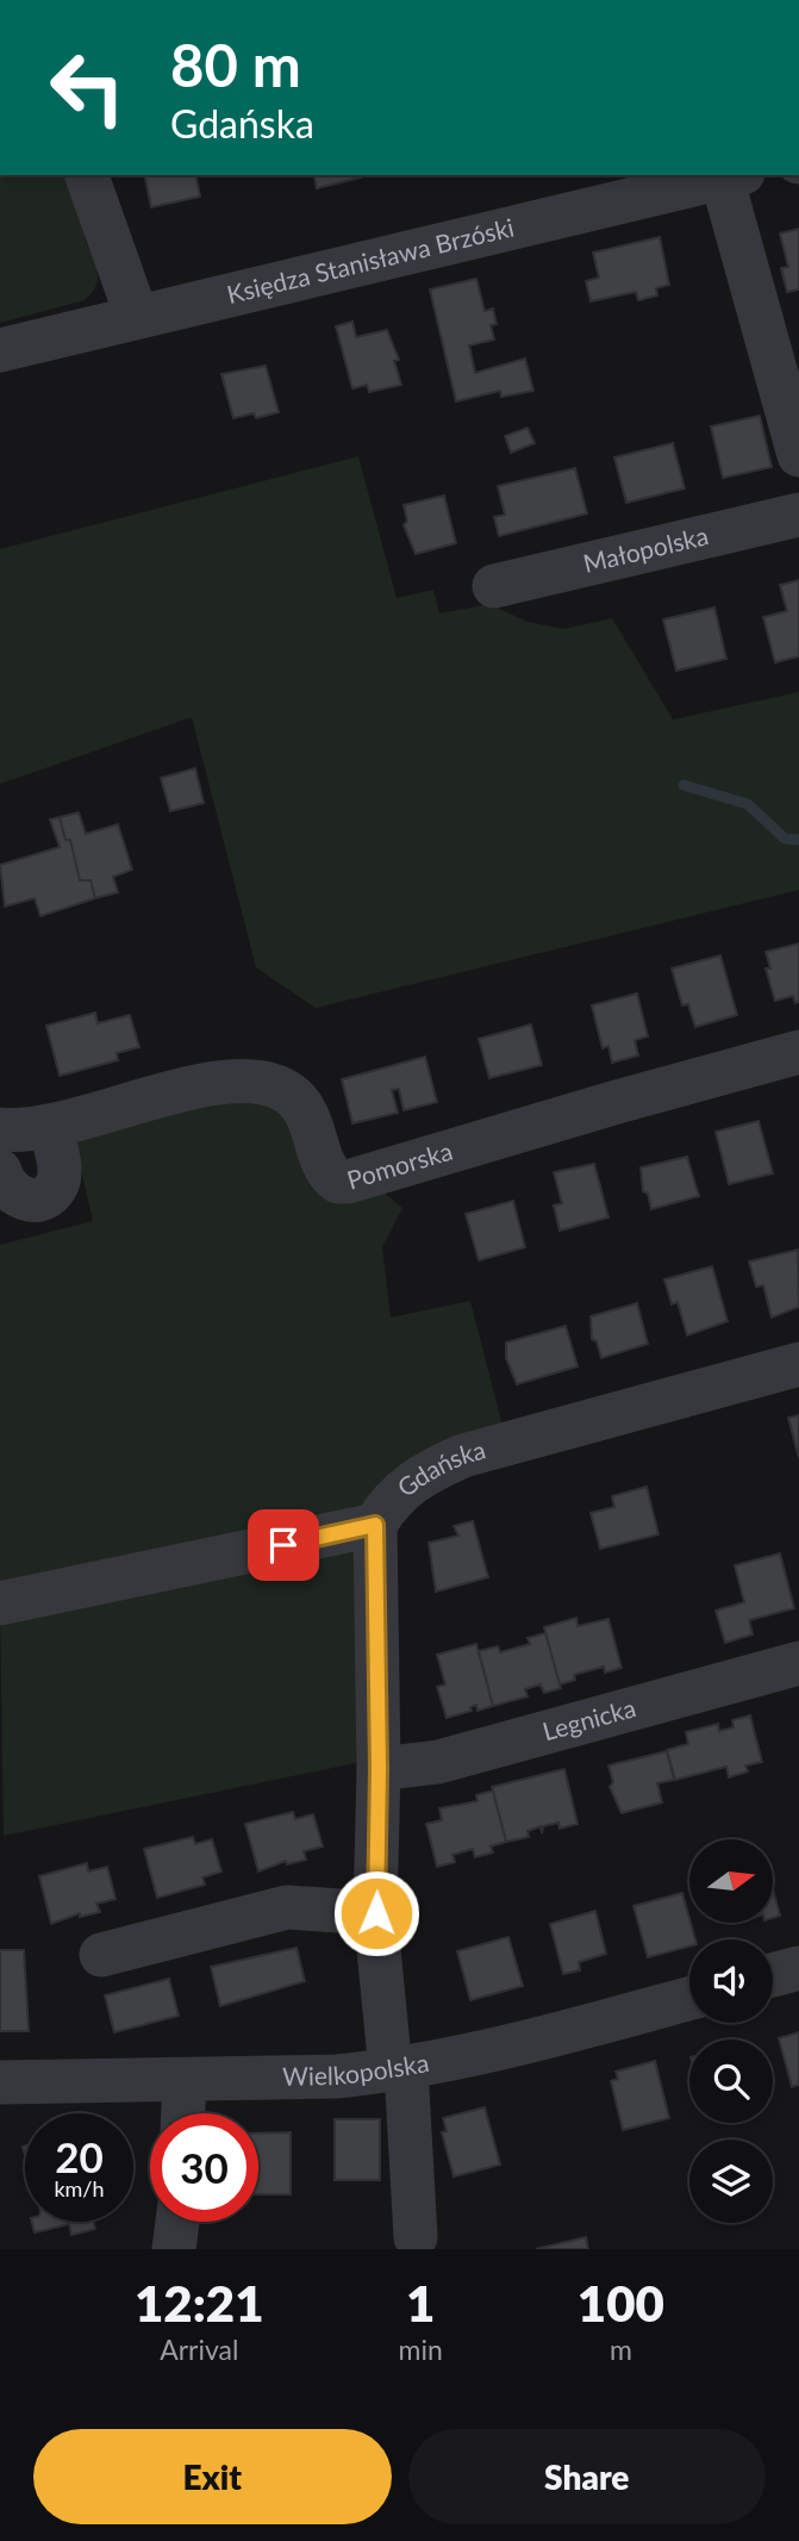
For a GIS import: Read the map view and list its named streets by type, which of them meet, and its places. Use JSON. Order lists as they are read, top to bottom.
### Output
{
  "streets": {
    "street": [
      "Księdza Stanisława Brzóski",
      "Małopolska",
      "Pomorska",
      "Gdańska",
      "Legnicka",
      "Wielkopolska"
    ]
  },
  "north": "right",
  "page": {
    "turn": ["80 m", "Gdańska"],
    "speed": "20 km/h",
    "limit": "30",
    "eta": [
      "12:21",
      "Arrival",
      "1",
      "min",
      "100",
      "m"
    ],
    "buttons": ["Exit", "Share"]
  }
}
